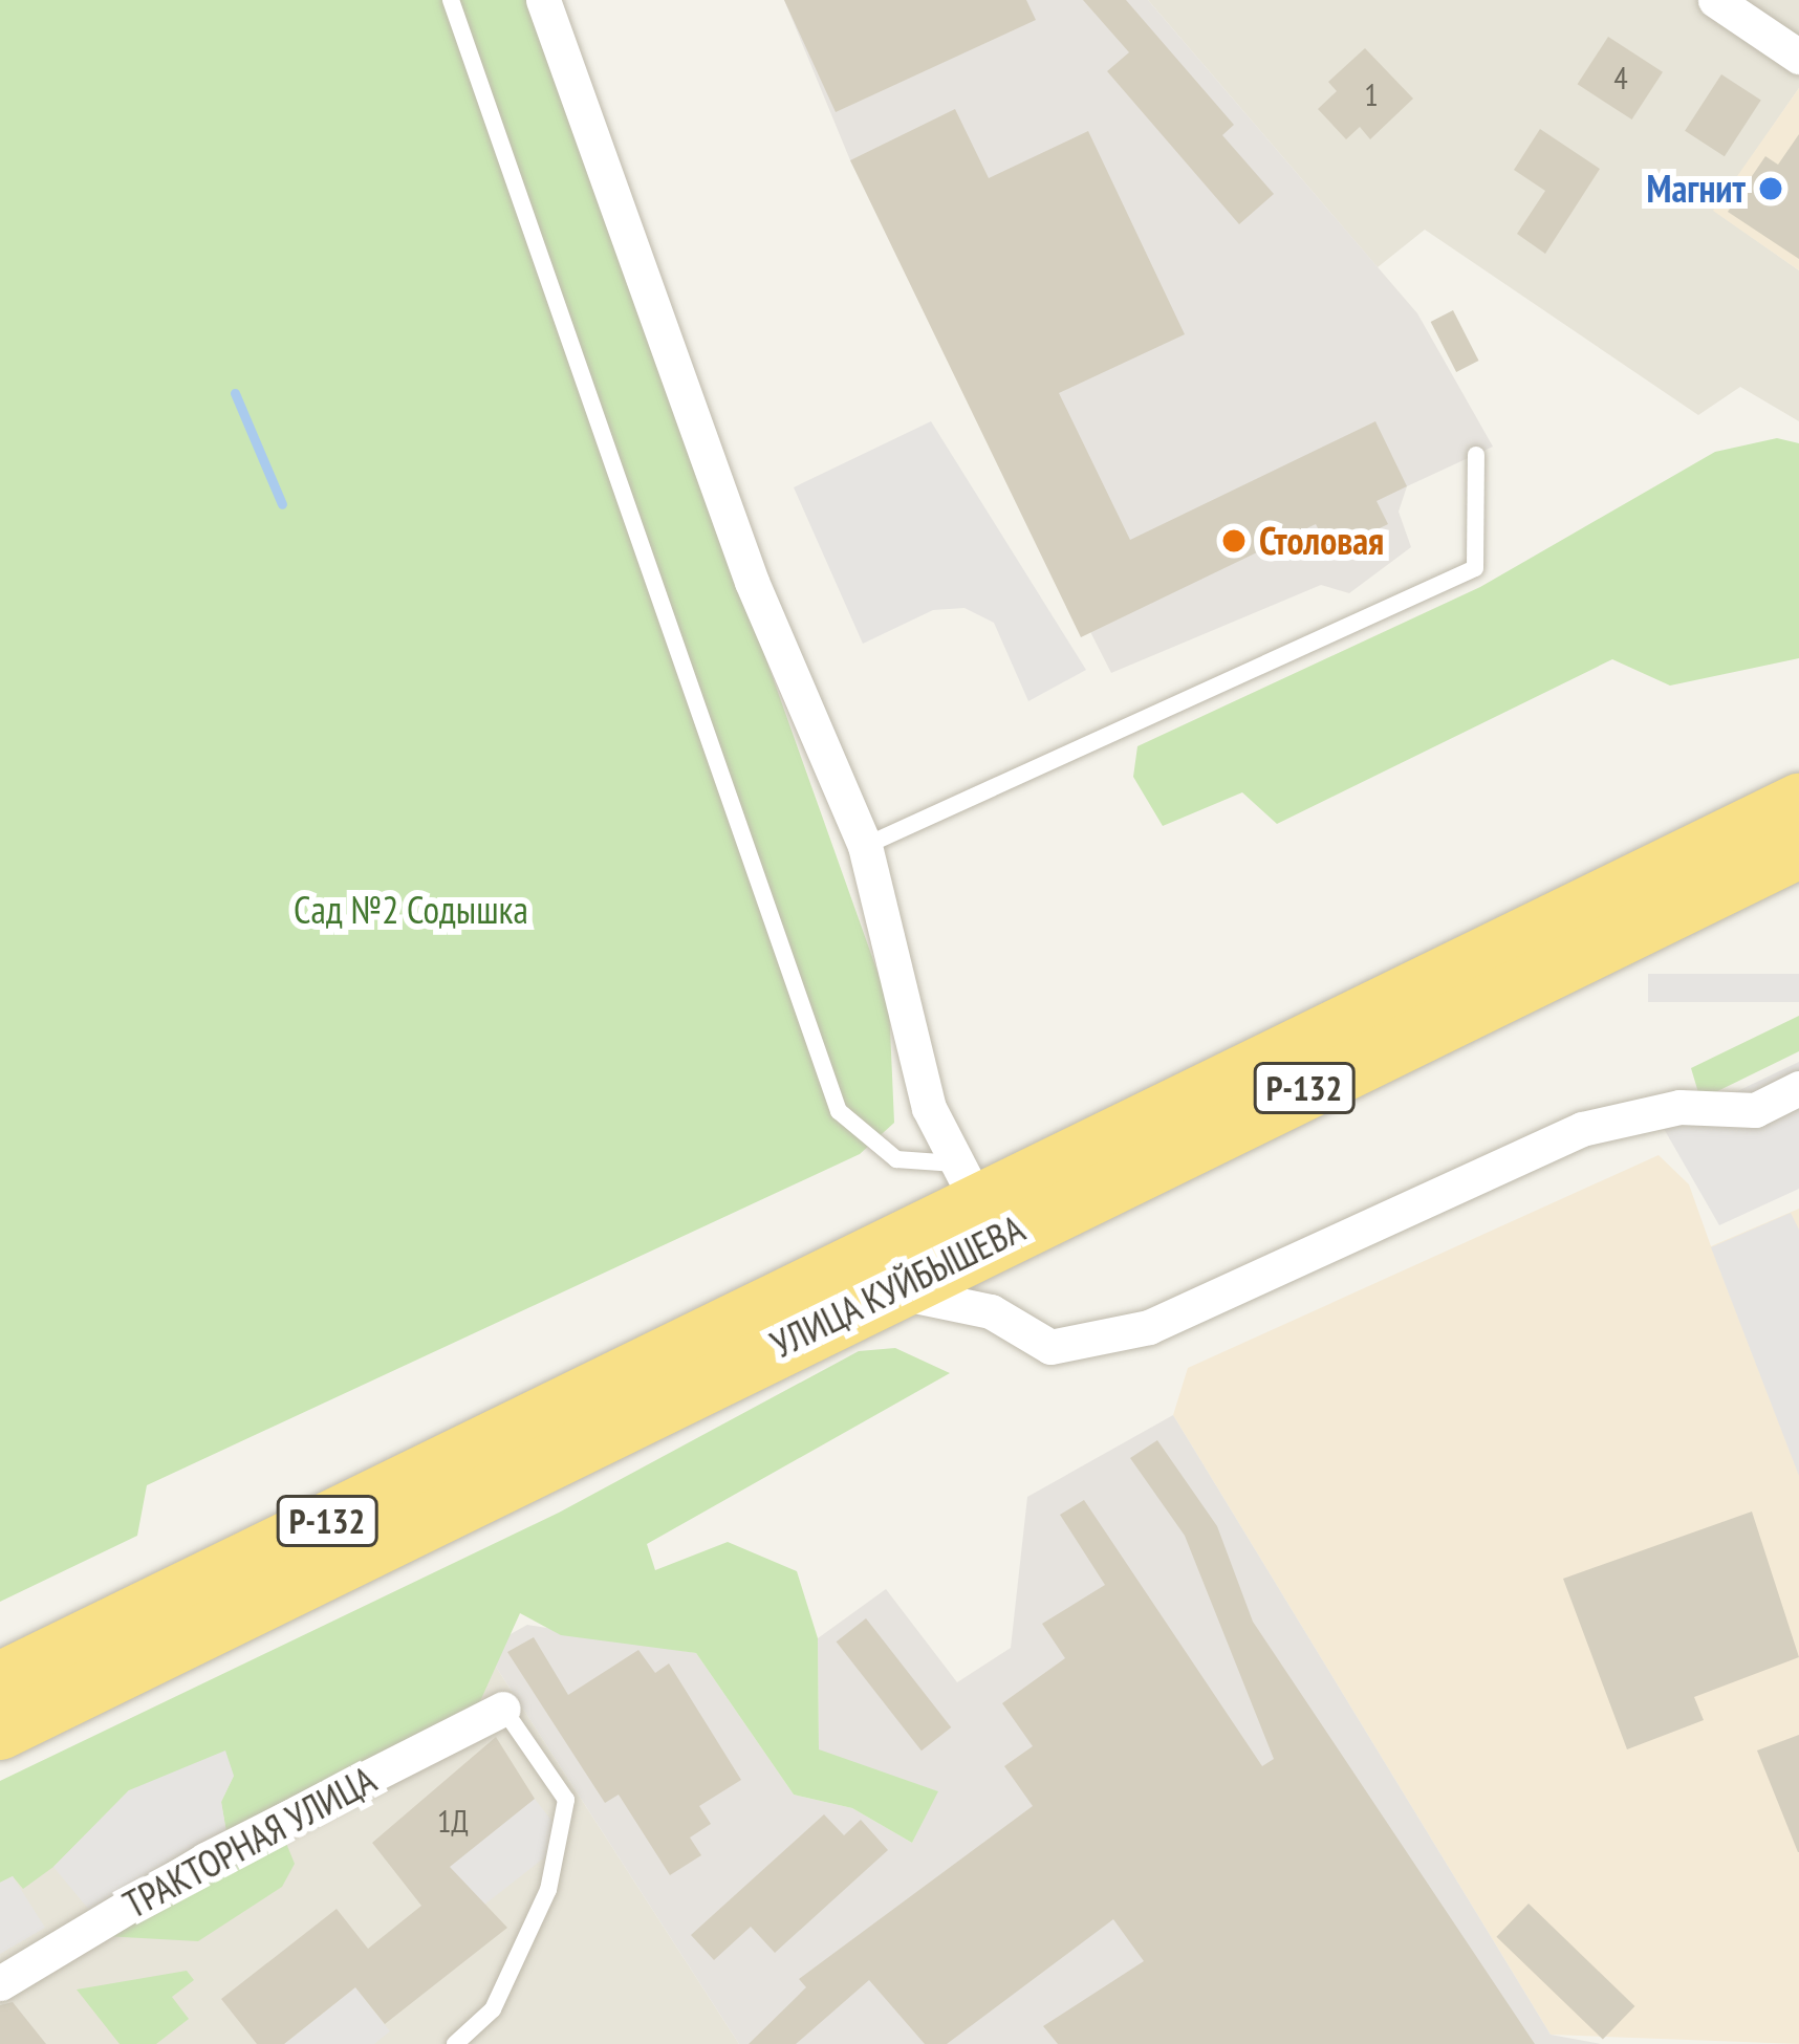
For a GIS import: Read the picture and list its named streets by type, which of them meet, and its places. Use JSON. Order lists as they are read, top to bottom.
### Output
{
  "streets": {
    "highway": ["Р-132", "УЛИЦА КУЙБЫШЕВА"],
    "street": ["ТРАКТОРНАЯ УЛИЦА"]
  },
  "parks": ["Сад №2 Содышка"],
  "places": ["Магнит", "Столовая"],
  "house_numbers": ["4", "1", "1Д"]
}
